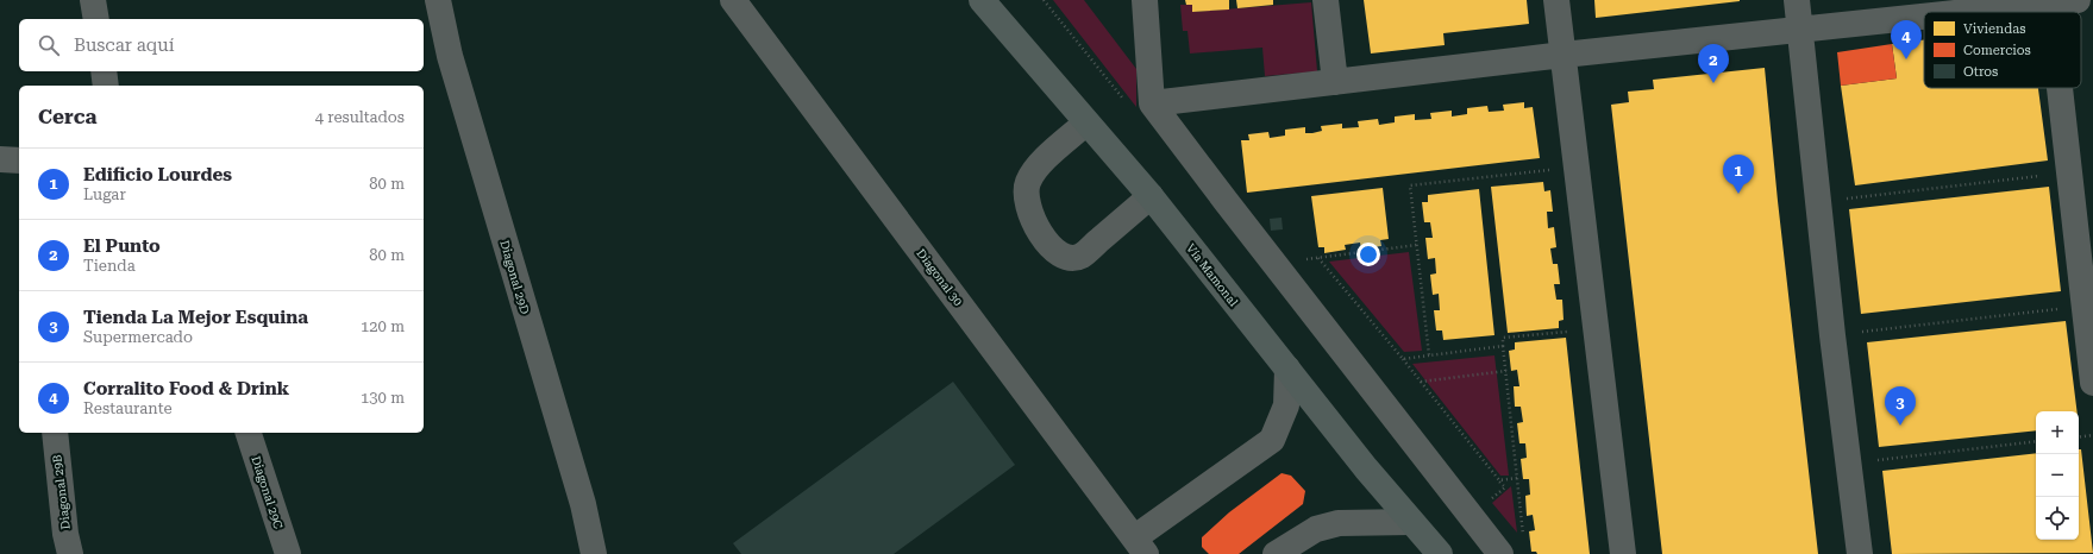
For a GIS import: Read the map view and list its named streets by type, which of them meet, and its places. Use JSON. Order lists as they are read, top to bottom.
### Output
{
  "streets": {
    "main road": ["Vía Mamonal"],
    "street": [
      "Diagonal 29D",
      "Diagonal 30",
      "Diagonal 29B",
      "Diagonal 29C"
    ]
  },
  "legend": ["Viviendas", "Comercios", "Otros"],
  "page": {
    "search": "Buscar aquí",
    "pins": [
      "4",
      "2",
      "1",
      "3"
    ],
    "heading": ["Cerca", "4 resultados"],
    "list": [
      {
        "mark": "1",
        "name": "Edificio Lourdes",
        "note": "Lugar",
        "value": "80 m"
      },
      {
        "mark": "2",
        "name": "El Punto",
        "note": "Tienda",
        "value": "80 m"
      },
      {
        "mark": "3",
        "name": "Tienda La Mejor Esquina",
        "note": "Supermercado",
        "value": "120 m"
      },
      {
        "mark": "4",
        "name": "Corralito Food & Drink",
        "note": "Restaurante",
        "value": "130 m"
      }
    ],
    "map_buttons": ["+", "−"]
  }
}
